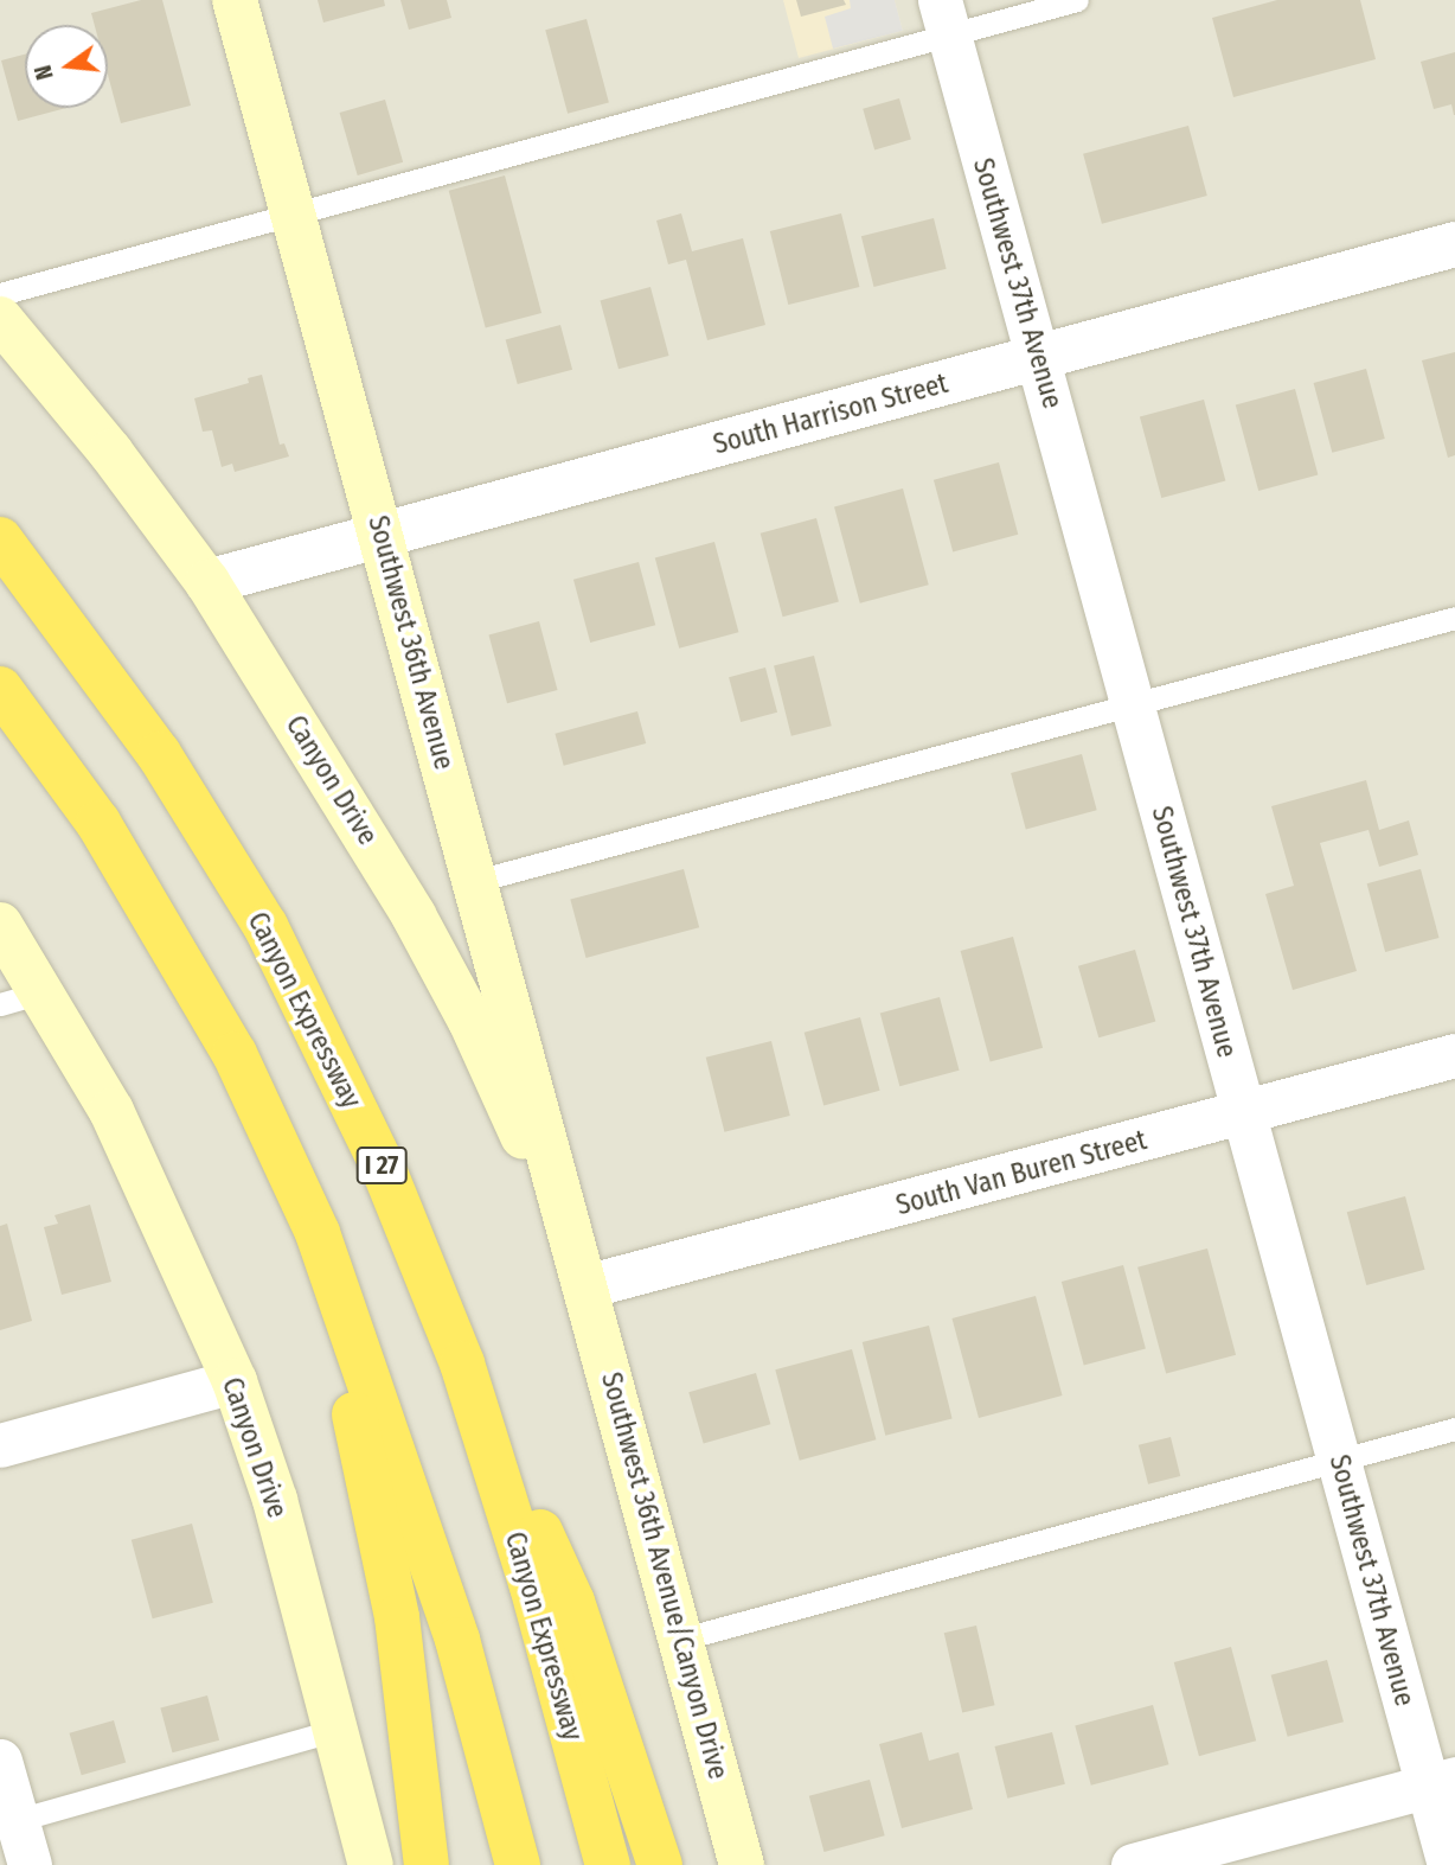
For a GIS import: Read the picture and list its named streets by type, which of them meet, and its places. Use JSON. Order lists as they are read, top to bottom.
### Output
{
  "streets": {
    "highway": ["Canyon Expressway", "I 27"],
    "main road": ["Southwest 36th Avenue", "Canyon Drive", "Southwest 36th Avenue/Canyon Drive"],
    "street": ["Southwest 37th Avenue", "South Harrison Street", "South Van Buren Street"]
  },
  "crossings": [
    ["Southwest 37th Avenue", "South Harrison Street"],
    ["Southwest 37th Avenue", "South Van Buren Street"],
    ["South Harrison Street", "Southwest 36th Avenue"],
    ["South Harrison Street", "Canyon Drive"],
    ["Southwest 36th Avenue", "Canyon Drive"],
    ["Southwest 36th Avenue", "South Van Buren Street"],
    ["Southwest 36th Avenue", "Southwest 36th Avenue/Canyon Drive"],
    ["Canyon Drive", "South Van Buren Street"],
    ["Canyon Drive", "Southwest 36th Avenue/Canyon Drive"],
    ["South Van Buren Street", "Southwest 36th Avenue/Canyon Drive"]
  ],
  "north": "left"
}
